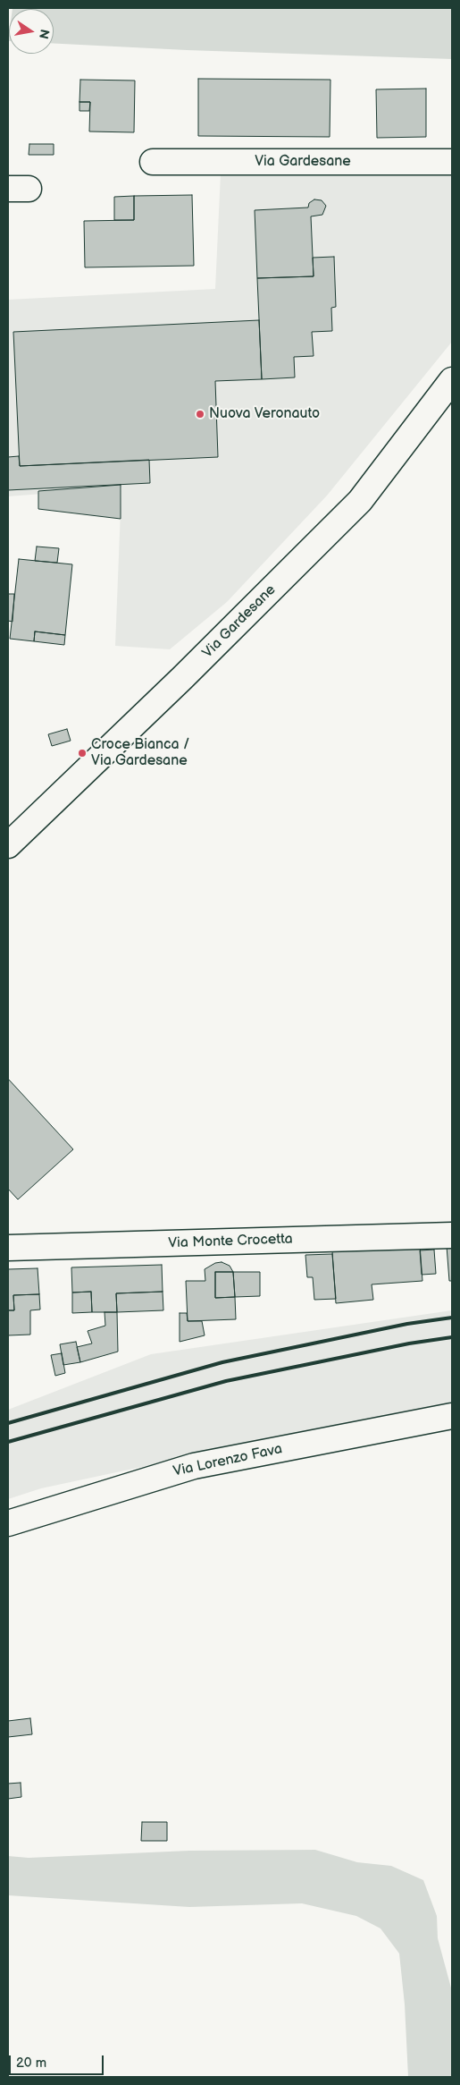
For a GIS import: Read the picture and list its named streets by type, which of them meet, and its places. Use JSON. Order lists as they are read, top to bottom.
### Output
{
  "streets": {
    "street": ["Via Gardesane", "Via Monte Crocetta", "Via Lorenzo Fava"]
  },
  "places": ["Nuova Veronauto", "Croce Bianca / Via Gardesane"],
  "scale_bar": "20 m",
  "north": "right"
}
